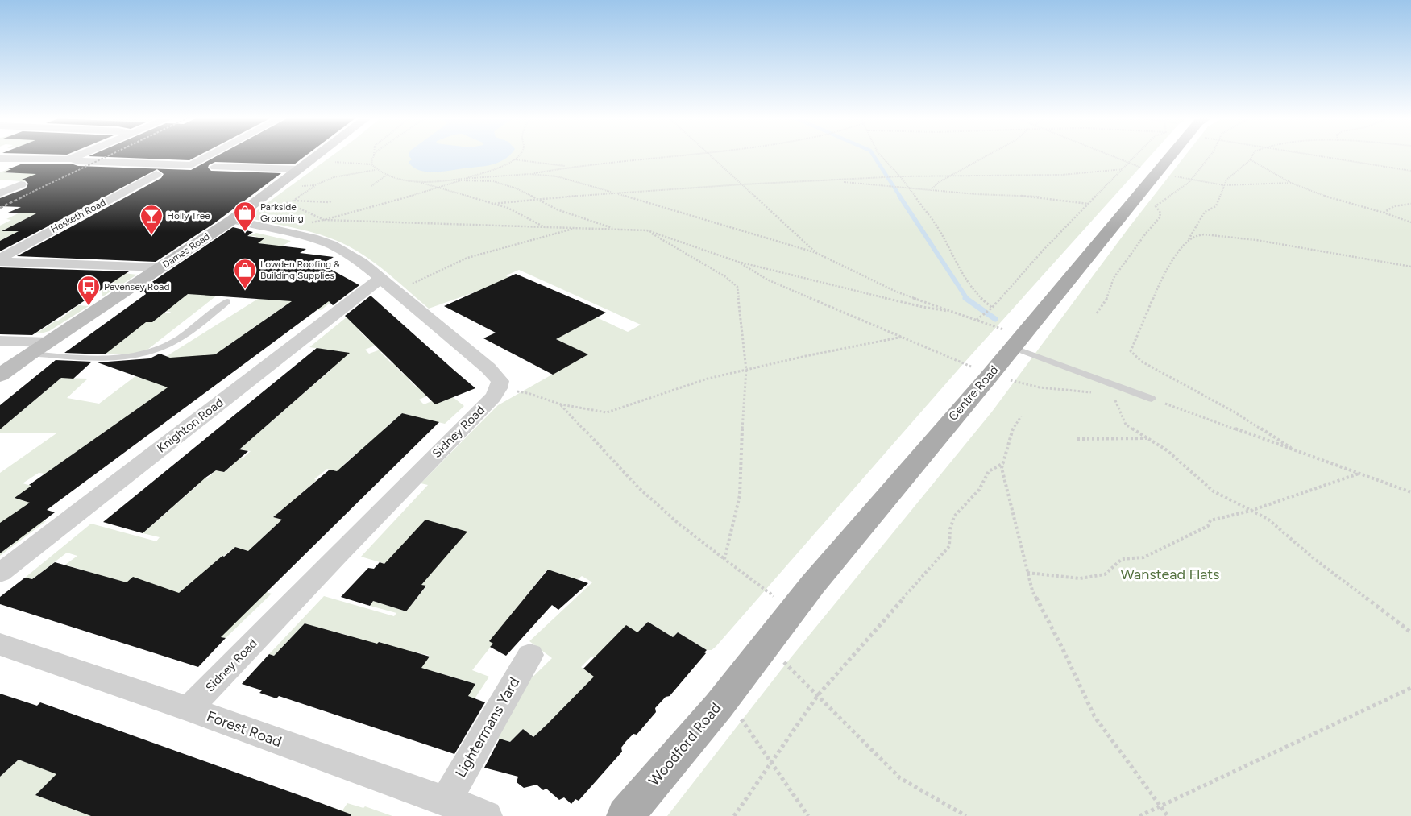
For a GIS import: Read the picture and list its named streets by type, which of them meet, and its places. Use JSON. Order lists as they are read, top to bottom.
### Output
{
  "streets": {
    "main road": ["Dames Road", "Centre Road", "Woodford Road"],
    "street": [
      "Hesketh Road",
      "Knighton Road",
      "Sidney Road",
      "Lightermans Yard",
      "Forest Road"
    ]
  },
  "crossings": [
    ["Centre Road", "Woodford Road"],
    ["Sidney Road", "Forest Road"],
    ["Lightermans Yard", "Forest Road"]
  ],
  "parks": ["Wanstead Flats"],
  "places": {
    "shop": ["Parkside Grooming", "Lowden Roofing & Building Supplies"],
    "bar": ["Holly Tree"],
    "bus stop": ["Pevensey Road"]
  }
}
